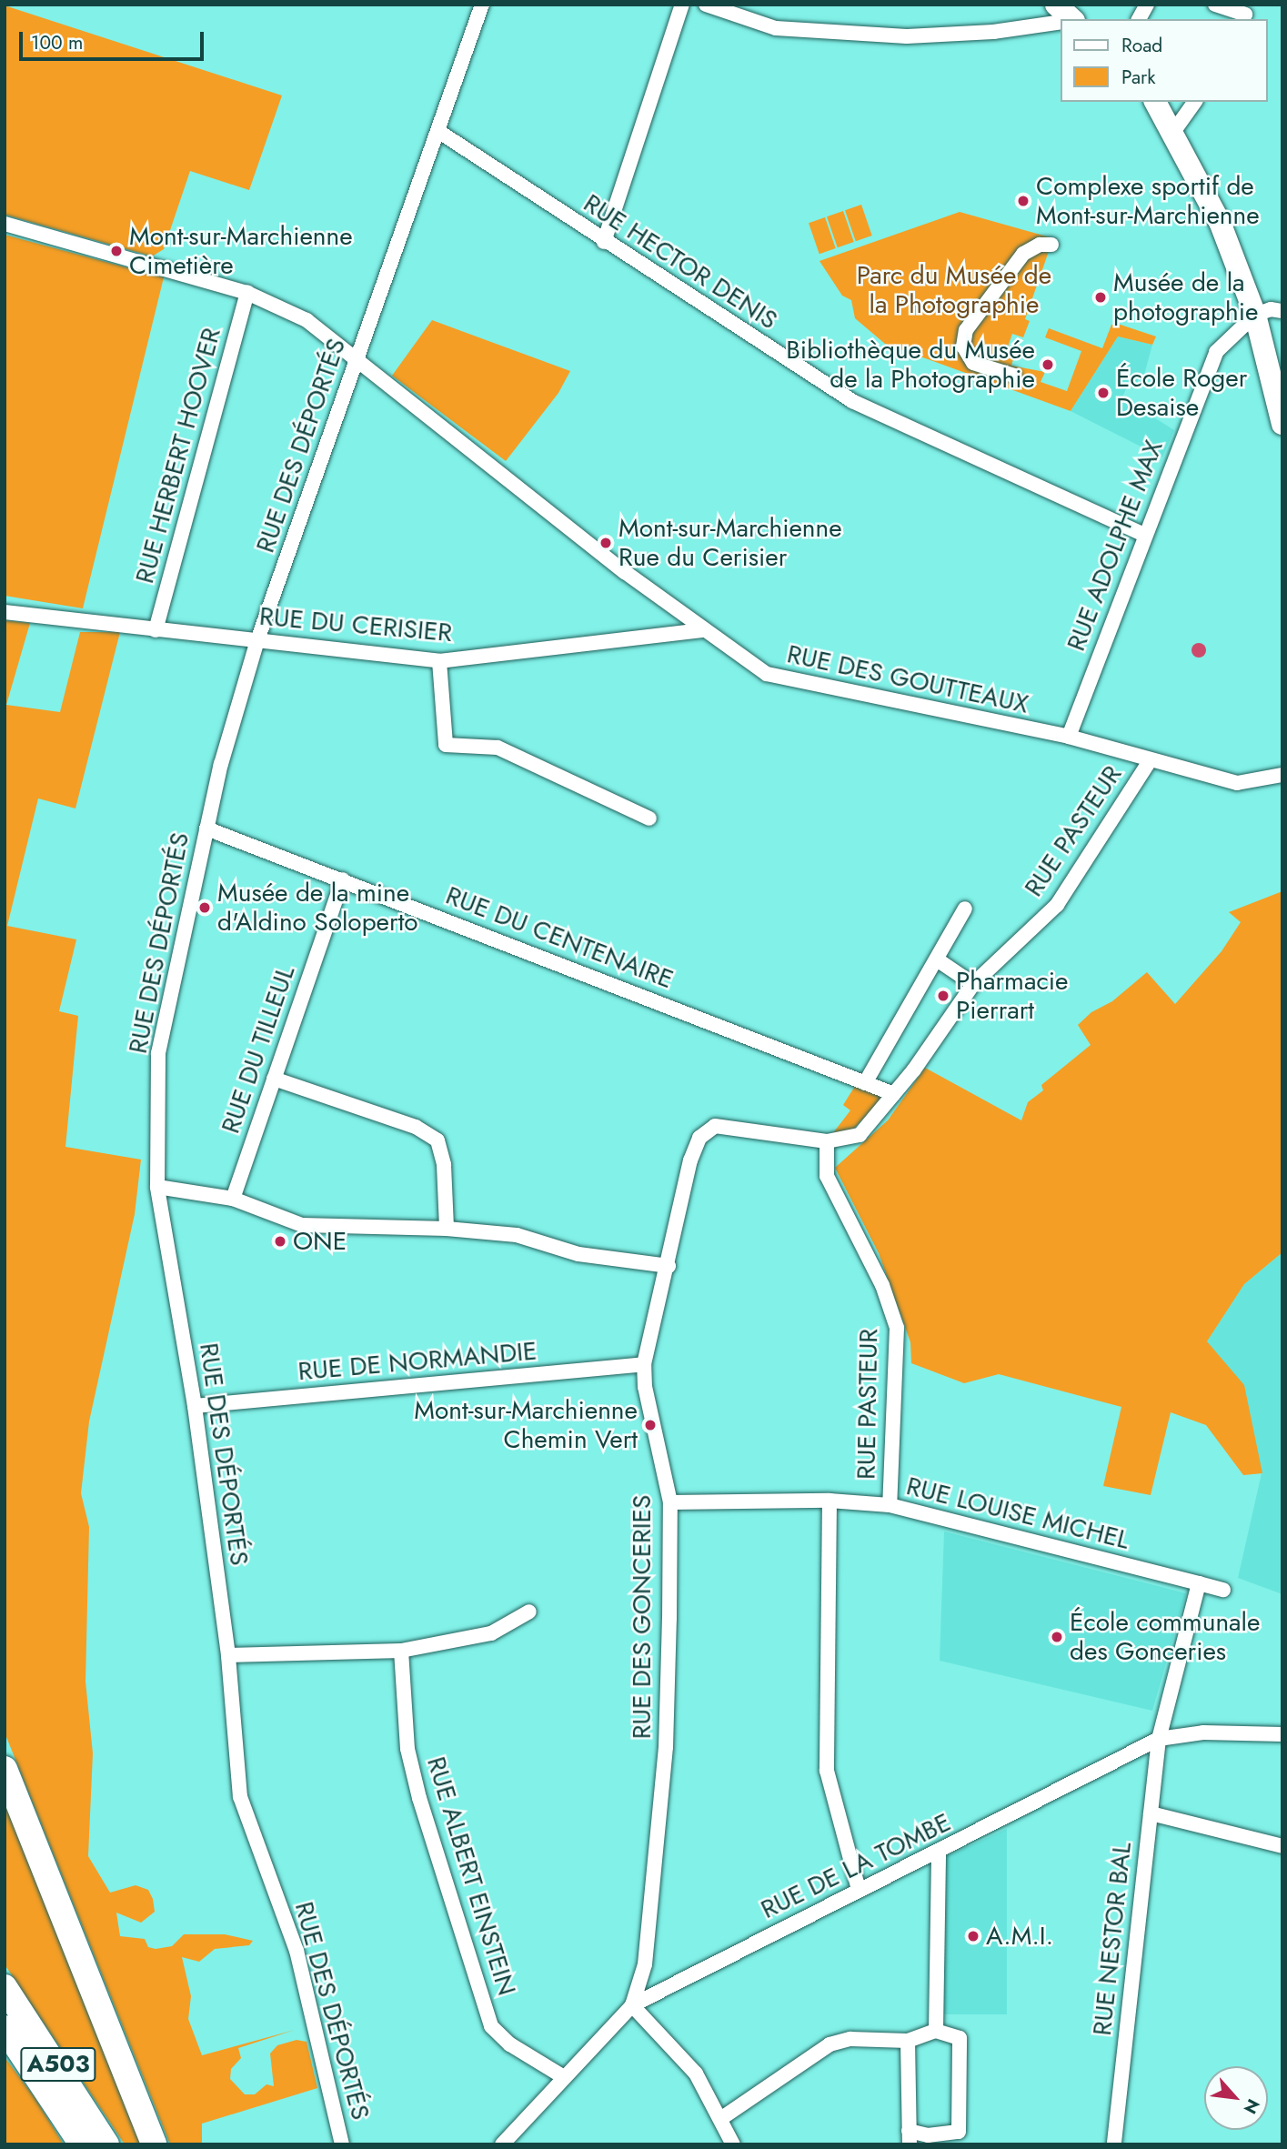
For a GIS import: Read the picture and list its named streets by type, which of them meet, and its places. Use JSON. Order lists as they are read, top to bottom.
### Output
{
  "streets": {
    "highway": ["A503"],
    "street": [
      "RUE HECTOR DENIS",
      "RUE DES DÉPORTÉS",
      "RUE HERBERT HOOVER",
      "RUE ADOLPHE MAX",
      "RUE DU CERISIER",
      "RUE DES GOUTTEAUX",
      "RUE PASTEUR",
      "RUE DU CENTENAIRE",
      "RUE DU TILLEUL",
      "RUE DE NORMANDIE",
      "RUE LOUISE MICHEL",
      "RUE DES GONCERIES",
      "RUE DE LA TOMBE",
      "RUE ALBERT EINSTEIN",
      "RUE NESTOR BAL"
    ]
  },
  "crossings": [
    ["RUE HECTOR DENIS", "RUE DES DÉPORTÉS"],
    ["RUE HECTOR DENIS", "RUE ADOLPHE MAX"],
    ["RUE DES DÉPORTÉS", "RUE DU CERISIER"],
    ["RUE DES DÉPORTÉS", "RUE DES GOUTTEAUX"],
    ["RUE DES DÉPORTÉS", "RUE DU CENTENAIRE"],
    ["RUE DES DÉPORTÉS", "RUE DE NORMANDIE"],
    ["RUE HERBERT HOOVER", "RUE DU CERISIER"],
    ["RUE HERBERT HOOVER", "RUE DES GOUTTEAUX"],
    ["RUE ADOLPHE MAX", "RUE DES GOUTTEAUX"],
    ["RUE DU CERISIER", "RUE DES GOUTTEAUX"],
    ["RUE DES GOUTTEAUX", "RUE PASTEUR"],
    ["RUE PASTEUR", "RUE DU CENTENAIRE"],
    ["RUE PASTEUR", "RUE LOUISE MICHEL"],
    ["RUE PASTEUR", "RUE DES GONCERIES"],
    ["RUE DU CENTENAIRE", "RUE DU TILLEUL"],
    ["RUE DE NORMANDIE", "RUE DES GONCERIES"],
    ["RUE LOUISE MICHEL", "RUE DES GONCERIES"],
    ["RUE DES GONCERIES", "RUE DE LA TOMBE"],
    ["RUE DE LA TOMBE", "RUE ALBERT EINSTEIN"],
    ["RUE DE LA TOMBE", "RUE NESTOR BAL"]
  ],
  "parks": ["Parc du Musée de la Photographie"],
  "places": [
    "Complexe sportif de Mont-sur-Marchienne",
    "Mont-sur-Marchienne Cimetière",
    "Musée de la photographie",
    "Bibliothèque du Musée de la Photographie",
    "École Roger Desaise",
    "Mont-sur-Marchienne Rue du Cerisier",
    "Musée de la mine d'Aldino Soloperto",
    "Pharmacie Pierrart",
    "ONE",
    "Mont-sur-Marchienne Chemin Vert",
    "École communale des Gonceries",
    "A.M.I."
  ],
  "legend": ["Road", "Park"],
  "scale_bar": "100 m",
  "north": "bottom right"
}
